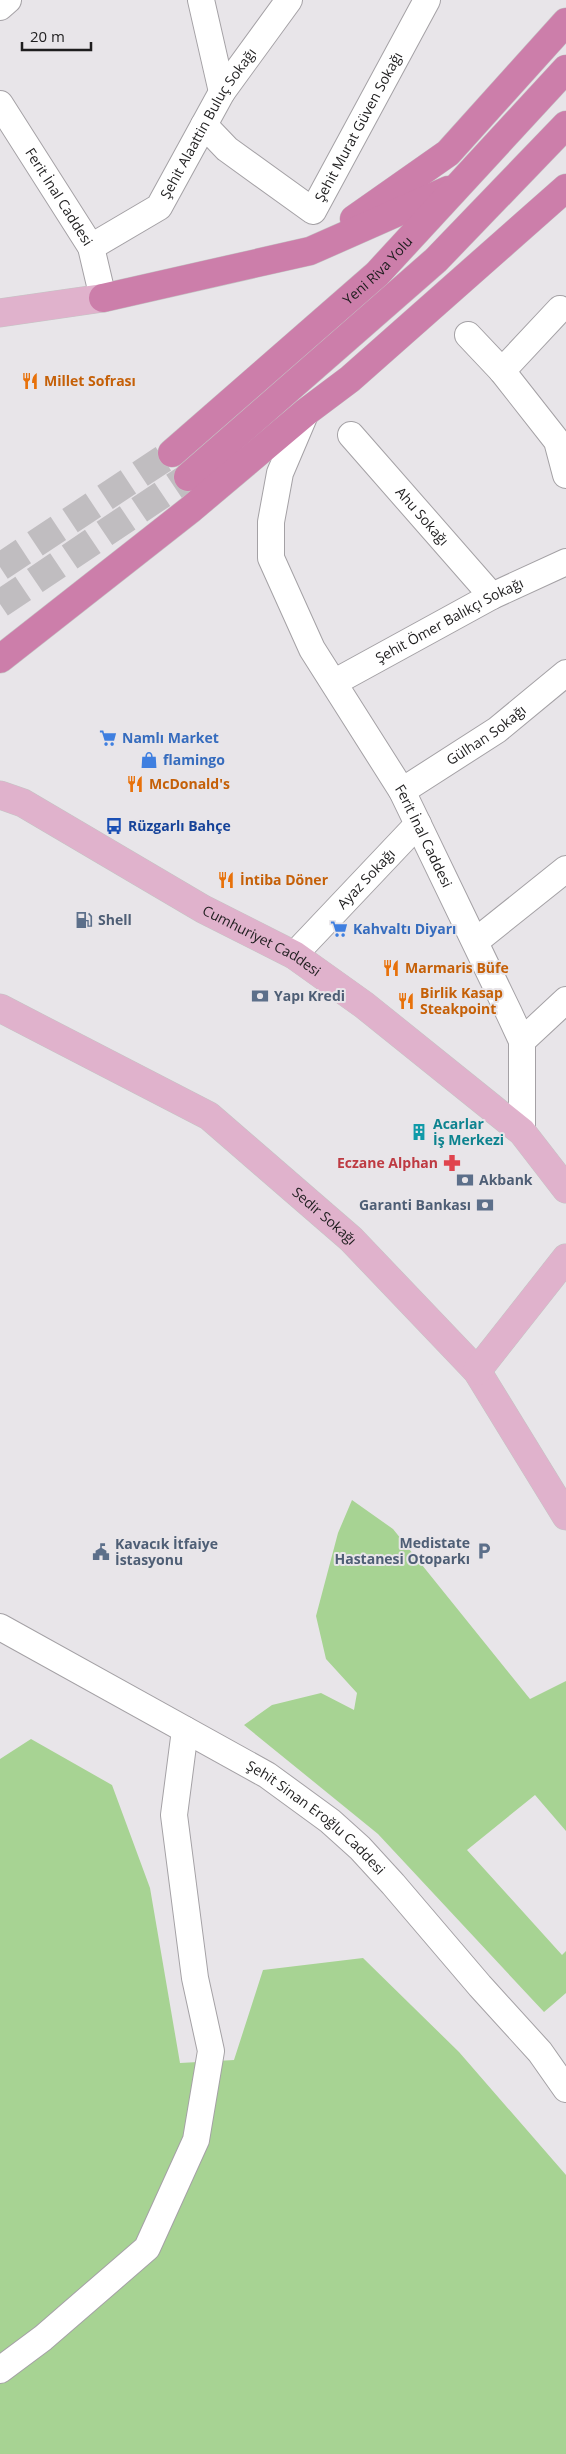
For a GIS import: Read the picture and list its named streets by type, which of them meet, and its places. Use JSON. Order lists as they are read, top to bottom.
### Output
{
  "streets": {
    "highway": ["Yeni Riva Yolu"],
    "main road": ["Cumhuriyet Caddesi", "Sedir Sokağı"],
    "street": [
      "Şehit Alaattin Buluç Sokağı",
      "Şehit Murat Güven Sokağı",
      "Ferit İnal Caddesi",
      "Ahu Sokağı",
      "Şehit Ömer Balıkçı Sokağı",
      "Gülhan Sokağı",
      "Ayaz Sokağı",
      "Şehit Sinan Eroğlu Caddesi"
    ]
  },
  "crossings": [
    ["Şehit Alaattin Buluç Sokağı", "Şehit Murat Güven Sokağı"],
    ["Şehit Alaattin Buluç Sokağı", "Ferit İnal Caddesi"],
    ["Ferit İnal Caddesi", "Şehit Ömer Balıkçı Sokağı"],
    ["Ferit İnal Caddesi", "Gülhan Sokağı"],
    ["Ferit İnal Caddesi", "Ayaz Sokağı"],
    ["Ferit İnal Caddesi", "Cumhuriyet Caddesi"],
    ["Ahu Sokağı", "Şehit Ömer Balıkçı Sokağı"],
    ["Ayaz Sokağı", "Cumhuriyet Caddesi"]
  ],
  "places": {
    "restaurant": [
      "Millet Sofrası",
      "McDonald's",
      "İntiba Döner",
      "Marmaris Büfe",
      "Birlik Kasap Steakpoint"
    ],
    "supermarket": ["Namlı Market", "Kahvaltı Diyarı"],
    "shop": ["flamingo"],
    "bus stop": ["Rüzgarlı Bahçe"],
    "fuel station": ["Shell"],
    "bank": ["Yapı Kredi", "Akbank", "Garanti Bankası"],
    "building": ["Acarlar İş Merkezi"],
    "pharmacy": ["Eczane Alphan"],
    "parking": ["Medistate Hastanesi Otoparkı"],
    "public building": ["Kavacık İtfaiye İstasyonu"]
  },
  "scale_bar": "20 m"
}
